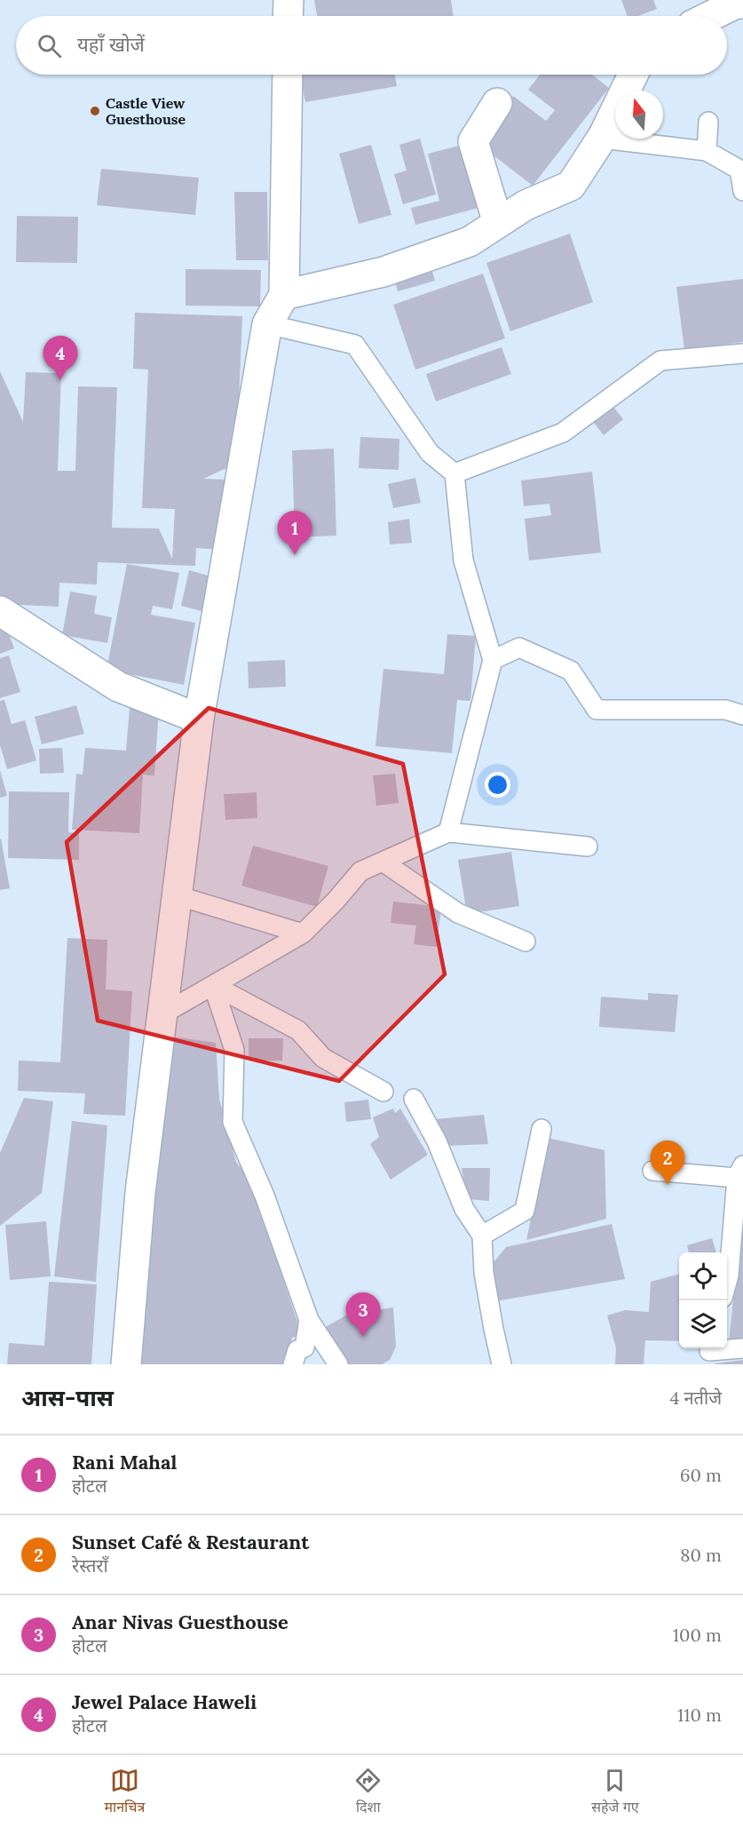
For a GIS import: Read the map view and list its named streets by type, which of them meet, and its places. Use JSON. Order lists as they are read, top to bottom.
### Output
{
  "places": ["Castle View Guesthouse"],
  "north": "top",
  "page": {
    "search": "यहाँ खोजें",
    "pins": [
      "4",
      "1",
      "2",
      "3"
    ],
    "heading": ["आस-पास", "4 नतीजे"],
    "list": [
      {
        "mark": "1",
        "name": "Rani Mahal",
        "note": "होटल",
        "value": "60 m"
      },
      {
        "mark": "2",
        "name": "Sunset Café & Restaurant",
        "note": "रेस्तराँ",
        "value": "80 m"
      },
      {
        "mark": "3",
        "name": "Anar Nivas Guesthouse",
        "note": "होटल",
        "value": "100 m"
      },
      {
        "mark": "4",
        "name": "Jewel Palace Haweli",
        "note": "होटल",
        "value": "110 m"
      }
    ],
    "nav": ["मानचित्र", "दिशा", "सहेजे गए"]
  }
}
